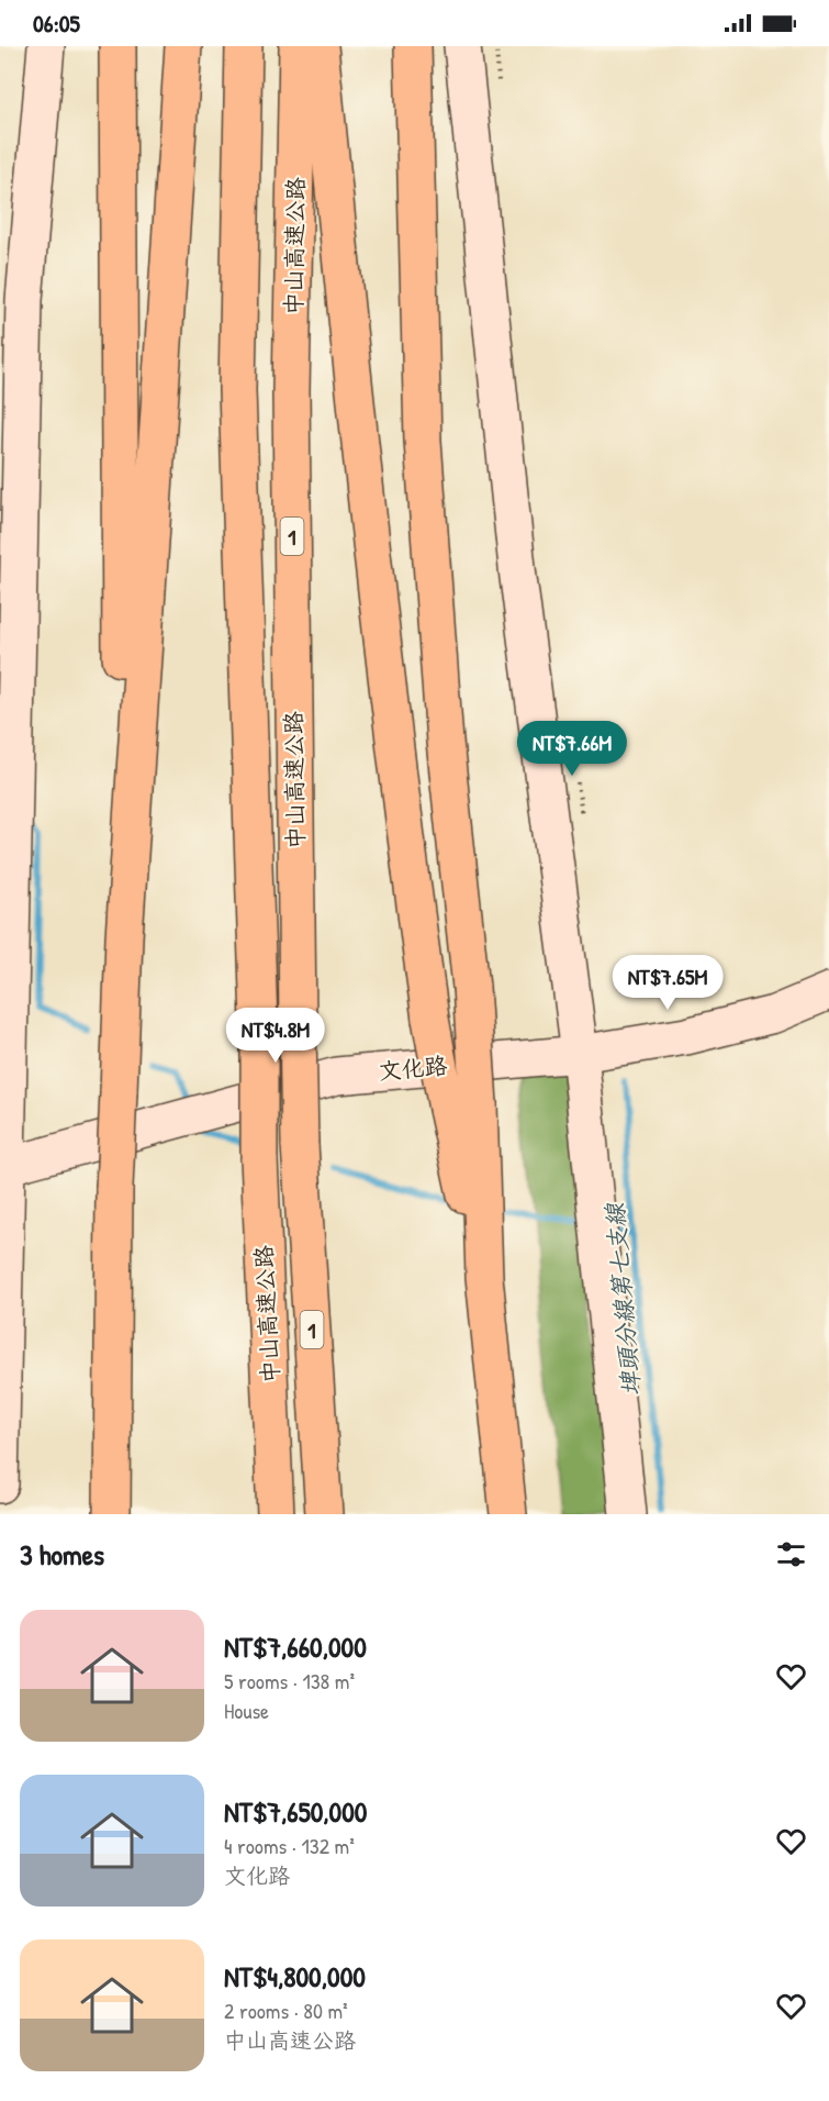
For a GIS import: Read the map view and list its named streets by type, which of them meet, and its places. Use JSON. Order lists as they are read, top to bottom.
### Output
{
  "streets": {
    "highway": ["中山高速公路", "1"],
    "street": ["文化路"]
  },
  "water": ["埤頭分線第七支線"],
  "page": {
    "status": "06:05",
    "price": ["NT$7.66M", "NT$7.65M", "NT$4.8M"],
    "heading": "3 homes",
    "list": [
      {
        "name": "NT$7,660,000",
        "note": "5 rooms · 138 m² · House"
      },
      {
        "name": "NT$7,650,000",
        "note": "4 rooms · 132 m² · 文化路"
      },
      {
        "name": "NT$4,800,000",
        "note": "2 rooms · 80 m² · 中山高速公路"
      }
    ]
  }
}
